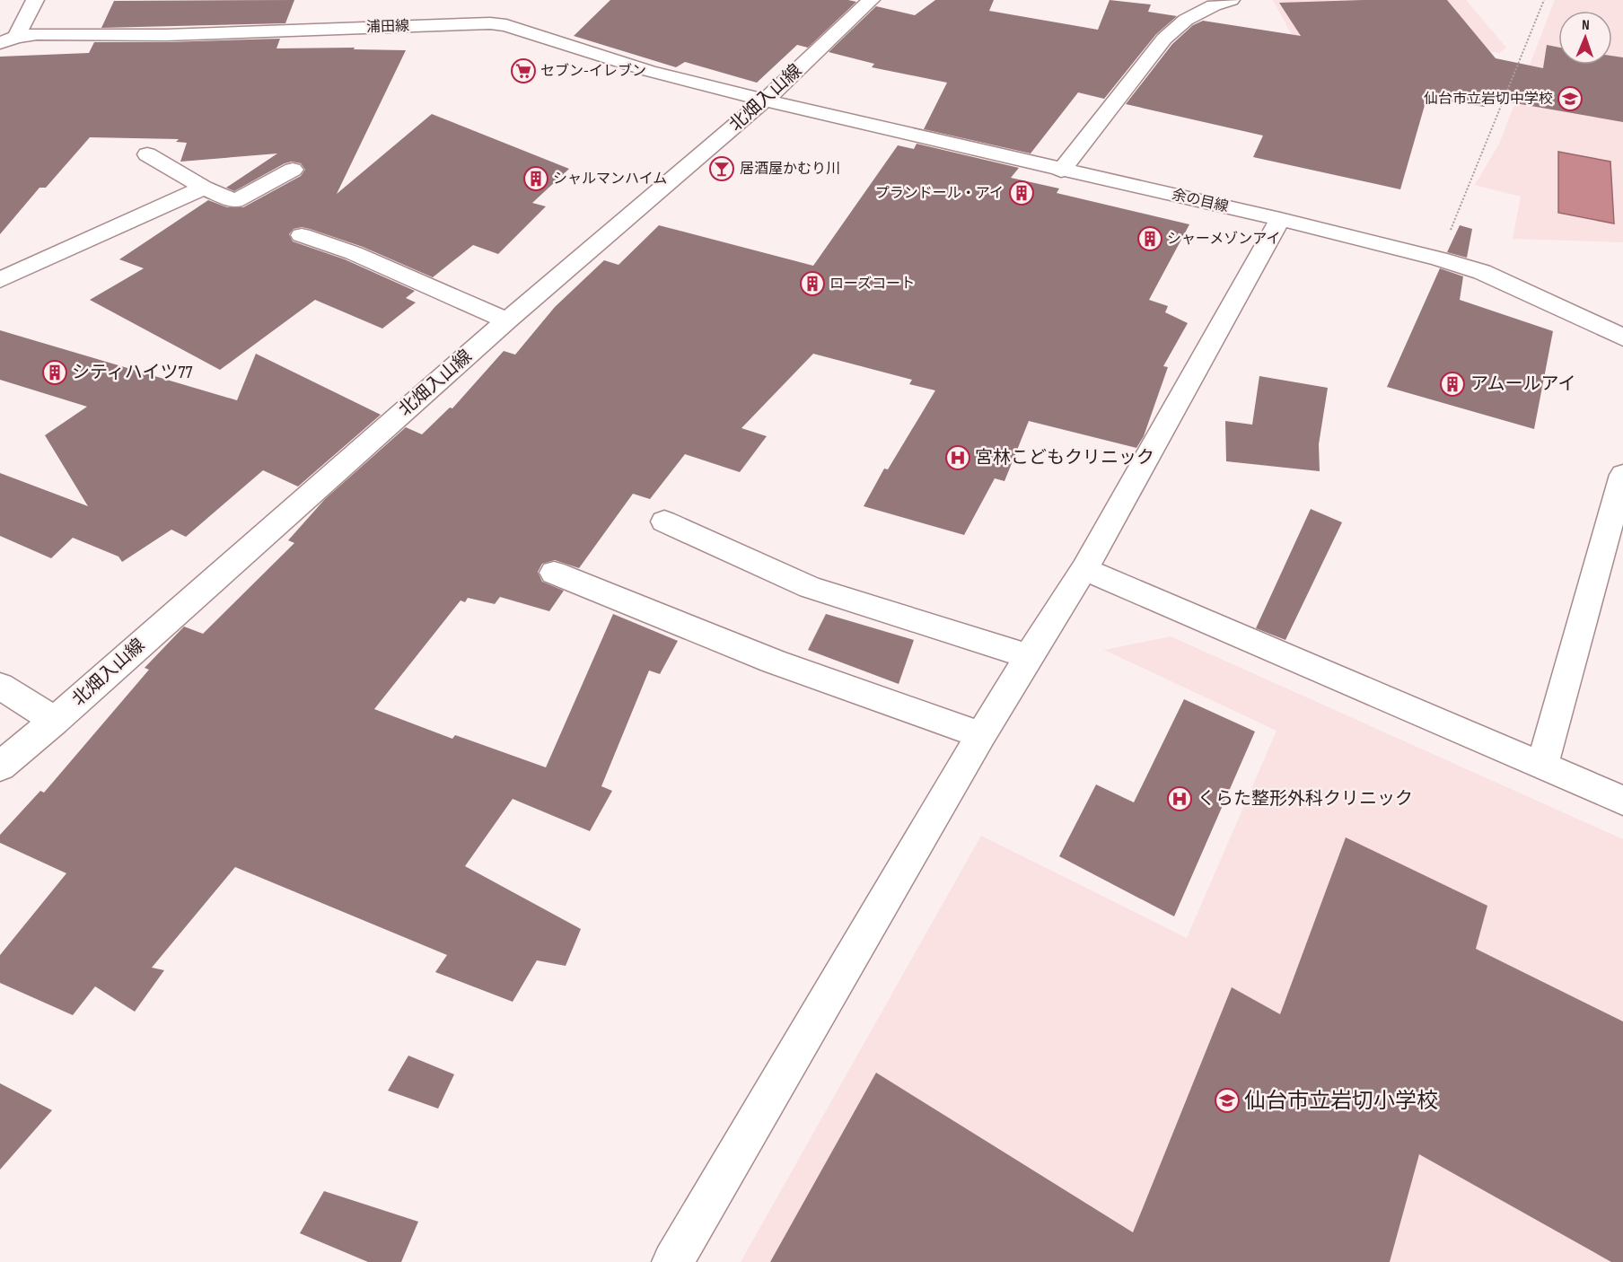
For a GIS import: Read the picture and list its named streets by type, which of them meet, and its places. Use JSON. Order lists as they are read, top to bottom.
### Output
{
  "streets": {
    "street": ["浦田線", "北畑入山線", "余の目線"]
  },
  "crossings": [
    ["浦田線", "北畑入山線"],
    ["浦田線", "余の目線"],
    ["北畑入山線", "余の目線"]
  ],
  "places": {
    "supermarket": ["セブン-イレブン"],
    "school or university": ["仙台市立岩切中学校", "仙台市立岩切小学校"],
    "bar": ["居酒屋かむり川"],
    "building": [
      "シャルマンハイム",
      "プランドール・アイ",
      "シャーメゾンアイ",
      "ローズコート",
      "シティハイツ77",
      "アムールアイ"
    ],
    "hospital": ["宮林こどもクリニック", "くらた整形外科クリニック"]
  },
  "north": "top"
}
